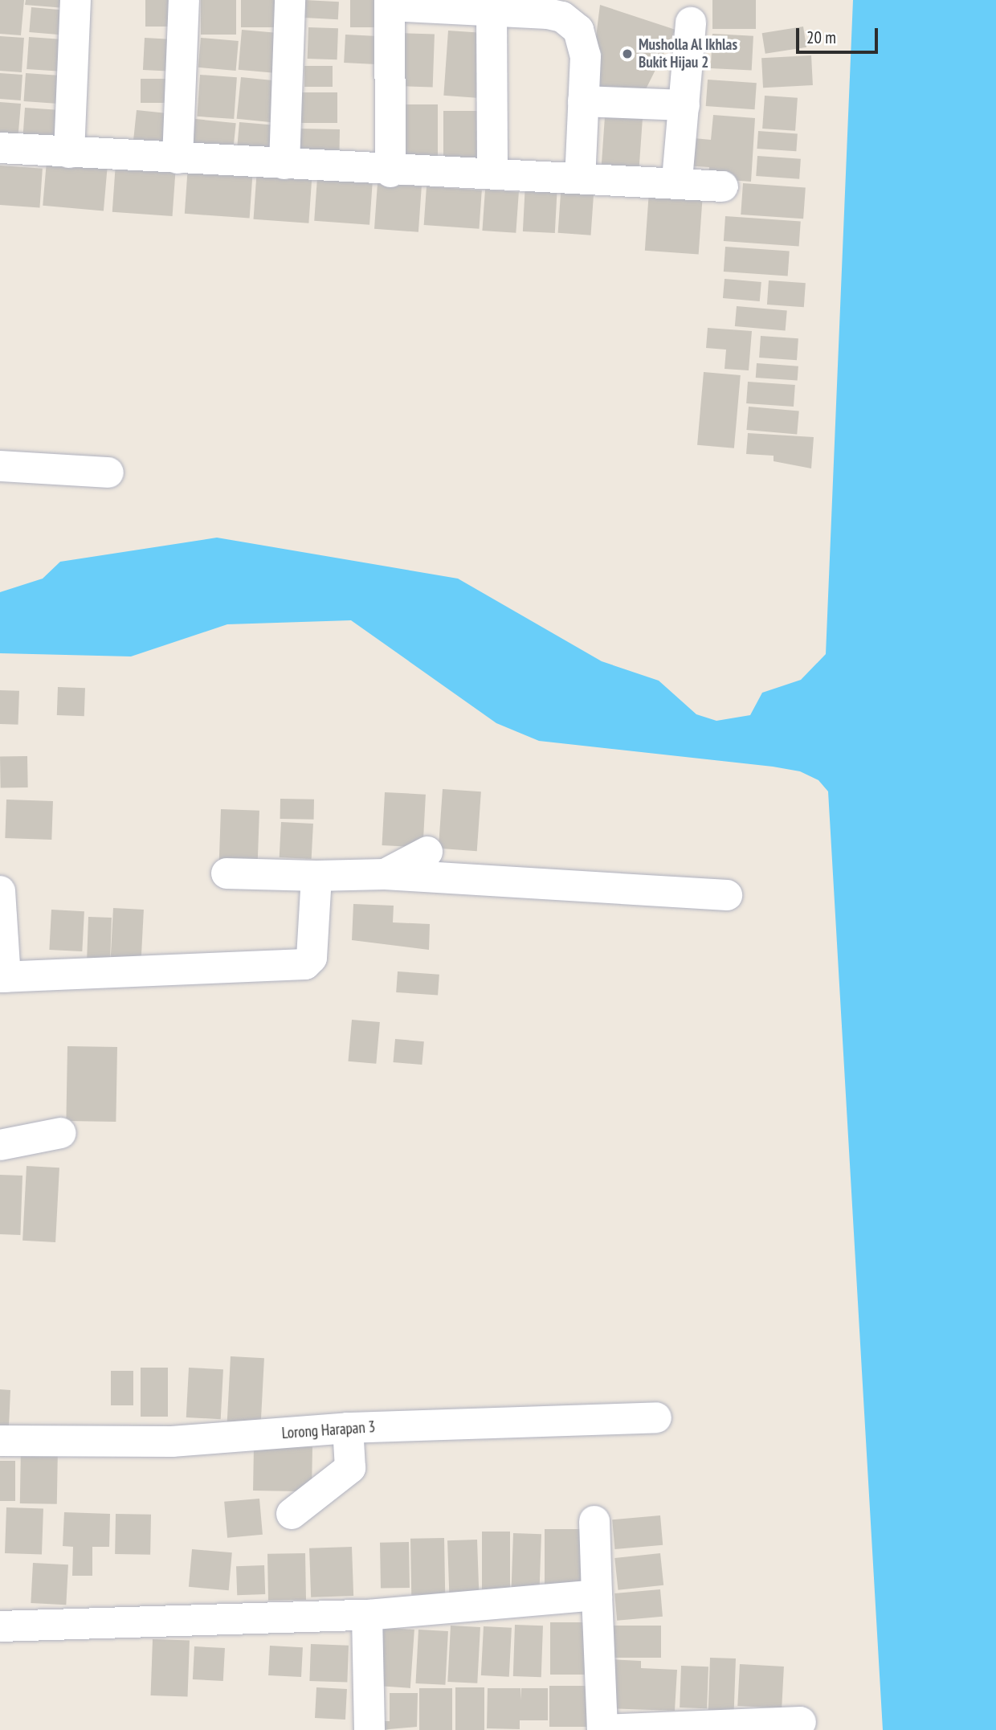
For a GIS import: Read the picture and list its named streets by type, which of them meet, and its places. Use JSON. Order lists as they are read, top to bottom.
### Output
{
  "streets": {
    "street": ["Lorong Harapan 3"]
  },
  "places": ["Musholla Al Ikhlas Bukit Hijau 2"],
  "scale_bar": "20 m"
}
